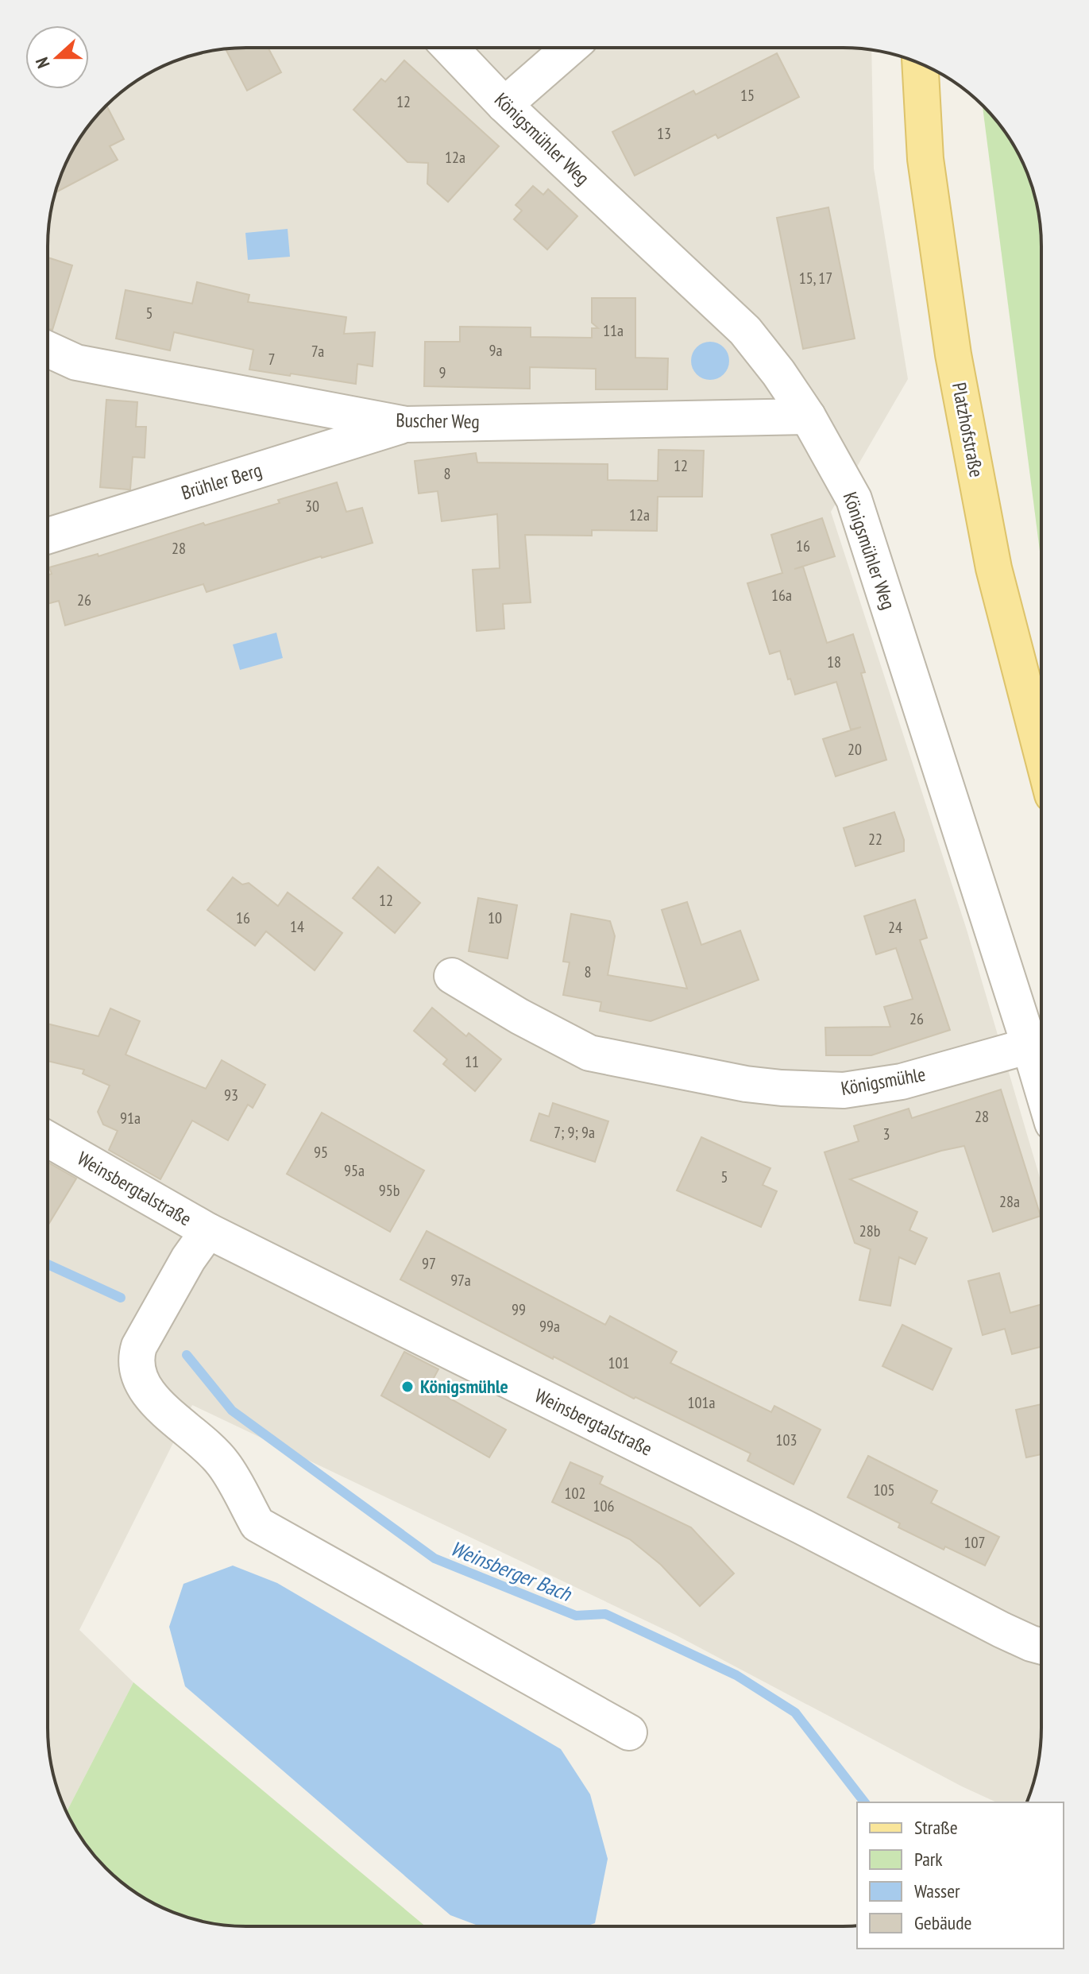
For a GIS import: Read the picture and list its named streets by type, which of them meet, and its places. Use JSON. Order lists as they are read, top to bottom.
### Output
{
  "streets": {
    "main road": ["Platzhofstraße"],
    "street": [
      "Königsmühler Weg",
      "Buscher Weg",
      "Brühler Berg",
      "Königsmühle",
      "Weinsbergtalstraße"
    ]
  },
  "crossings": [
    ["Königsmühler Weg", "Buscher Weg"],
    ["Königsmühler Weg", "Königsmühle"],
    ["Buscher Weg", "Brühler Berg"]
  ],
  "water": ["Weinsberger Bach"],
  "places": ["Königsmühle"],
  "house_numbers": [
    "15",
    "12",
    "13",
    "12a",
    "15, 17",
    "5",
    "11a",
    "9a",
    "7a",
    "7",
    "9",
    "12",
    "8",
    "30",
    "12a",
    "16",
    "28",
    "16a",
    "26",
    "18",
    "20",
    "22",
    "12",
    "16",
    "10",
    "14",
    "24",
    "8",
    "26",
    "11",
    "93",
    "28",
    "91a",
    "7; 9; 9a",
    "3",
    "95",
    "95a",
    "5",
    "95b",
    "28a",
    "28b",
    "97",
    "97a",
    "99",
    "99a",
    "101",
    "101a",
    "103",
    "105",
    "102",
    "106",
    "107"
  ],
  "legend": [
    "Straße",
    "Park",
    "Wasser",
    "Gebäude"
  ],
  "north": "left"
}
